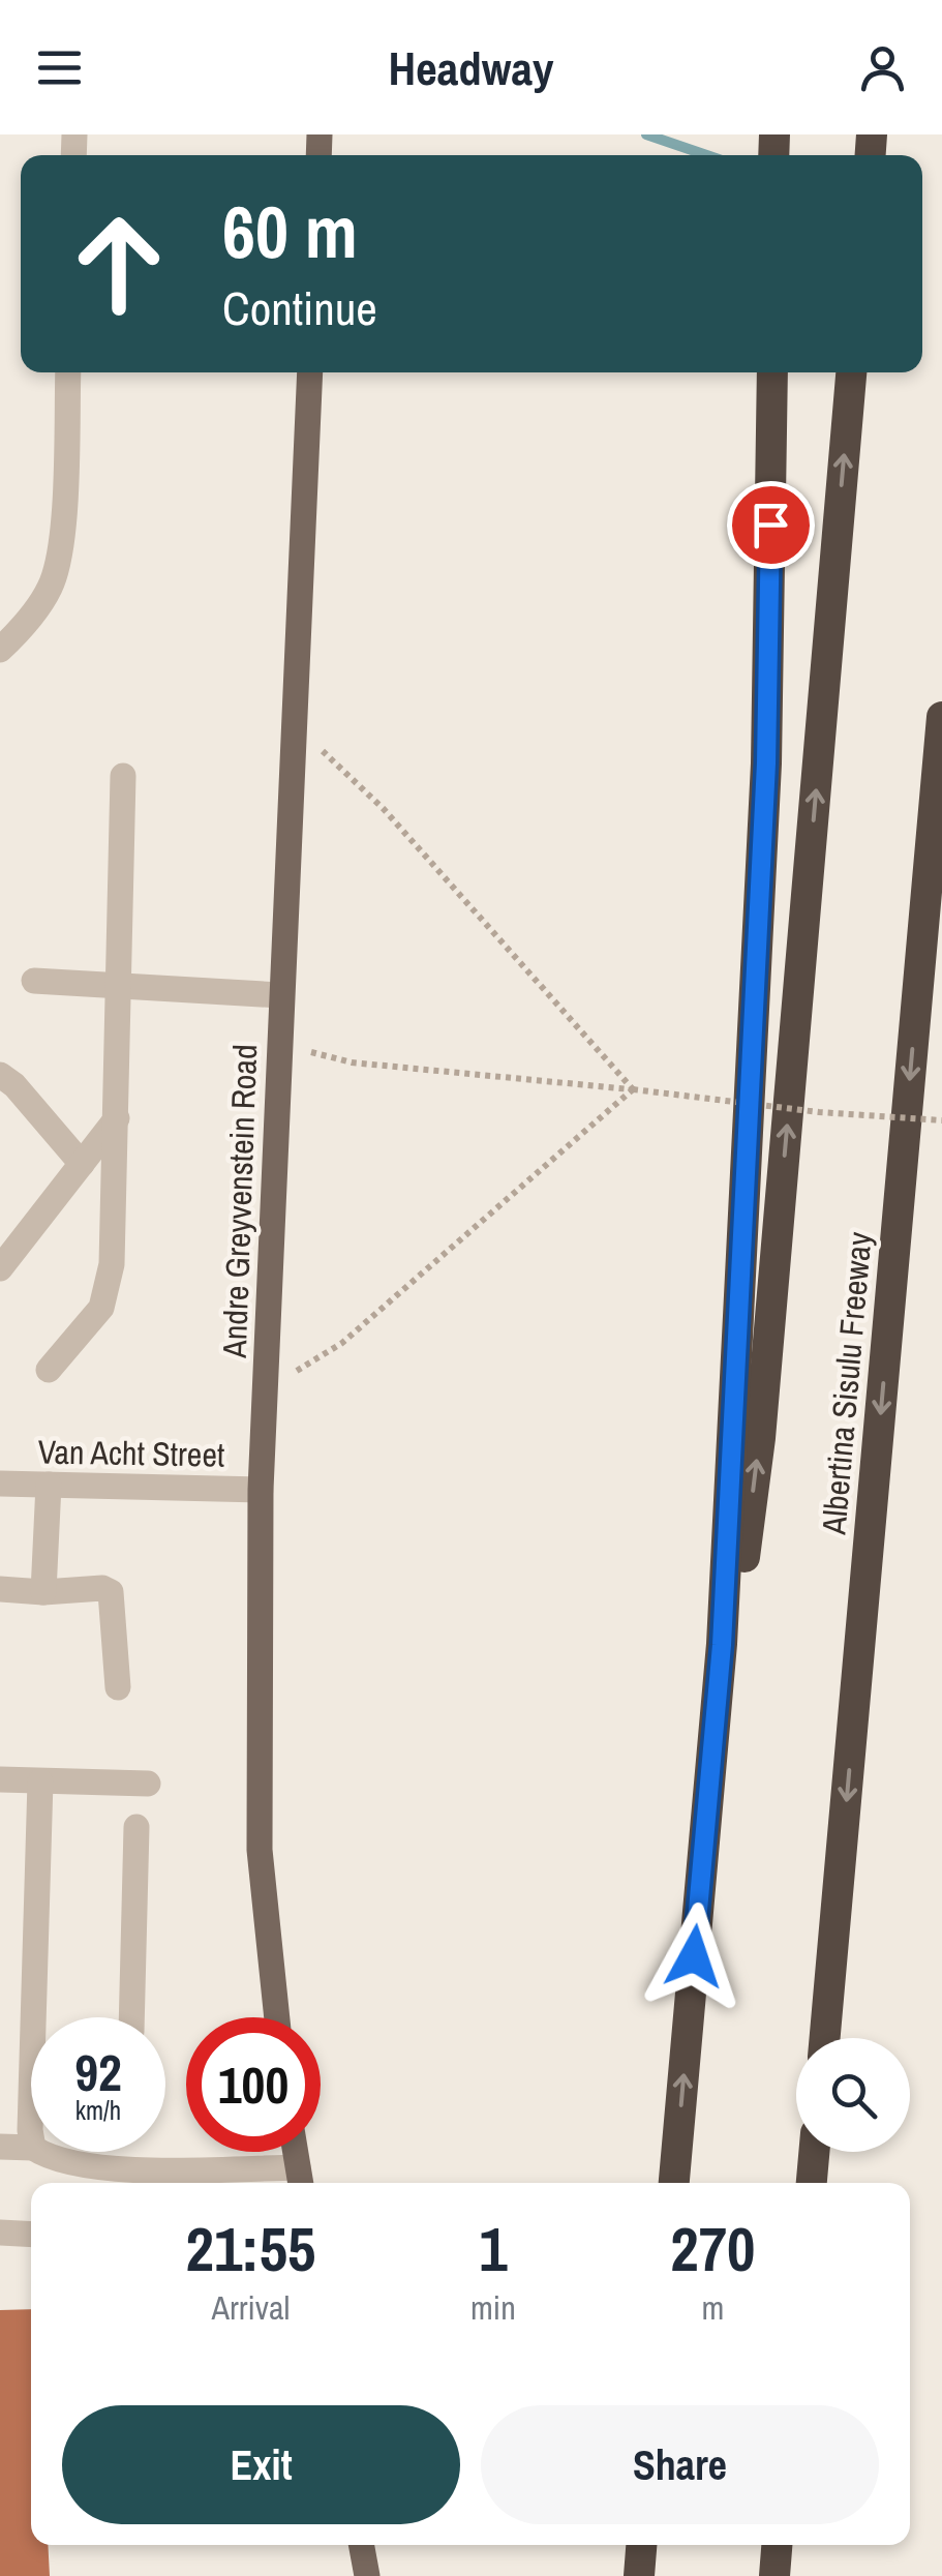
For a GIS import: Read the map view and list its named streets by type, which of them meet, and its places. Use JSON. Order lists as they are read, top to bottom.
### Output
{
  "streets": {
    "highway": ["Albertina Sisulu Freeway"],
    "main road": ["Andre Greyvenstein Road"],
    "street": ["Van Acht Street"]
  },
  "crossings": [
    ["Andre Greyvenstein Road", "Van Acht Street"]
  ],
  "page": {
    "header": "Headway",
    "turn": ["60 m", "Continue"],
    "speed": "92 km/h",
    "limit": "100",
    "eta": [
      "21:55",
      "Arrival",
      "1",
      "min",
      "270",
      "m"
    ],
    "buttons": ["Exit", "Share"]
  }
}
